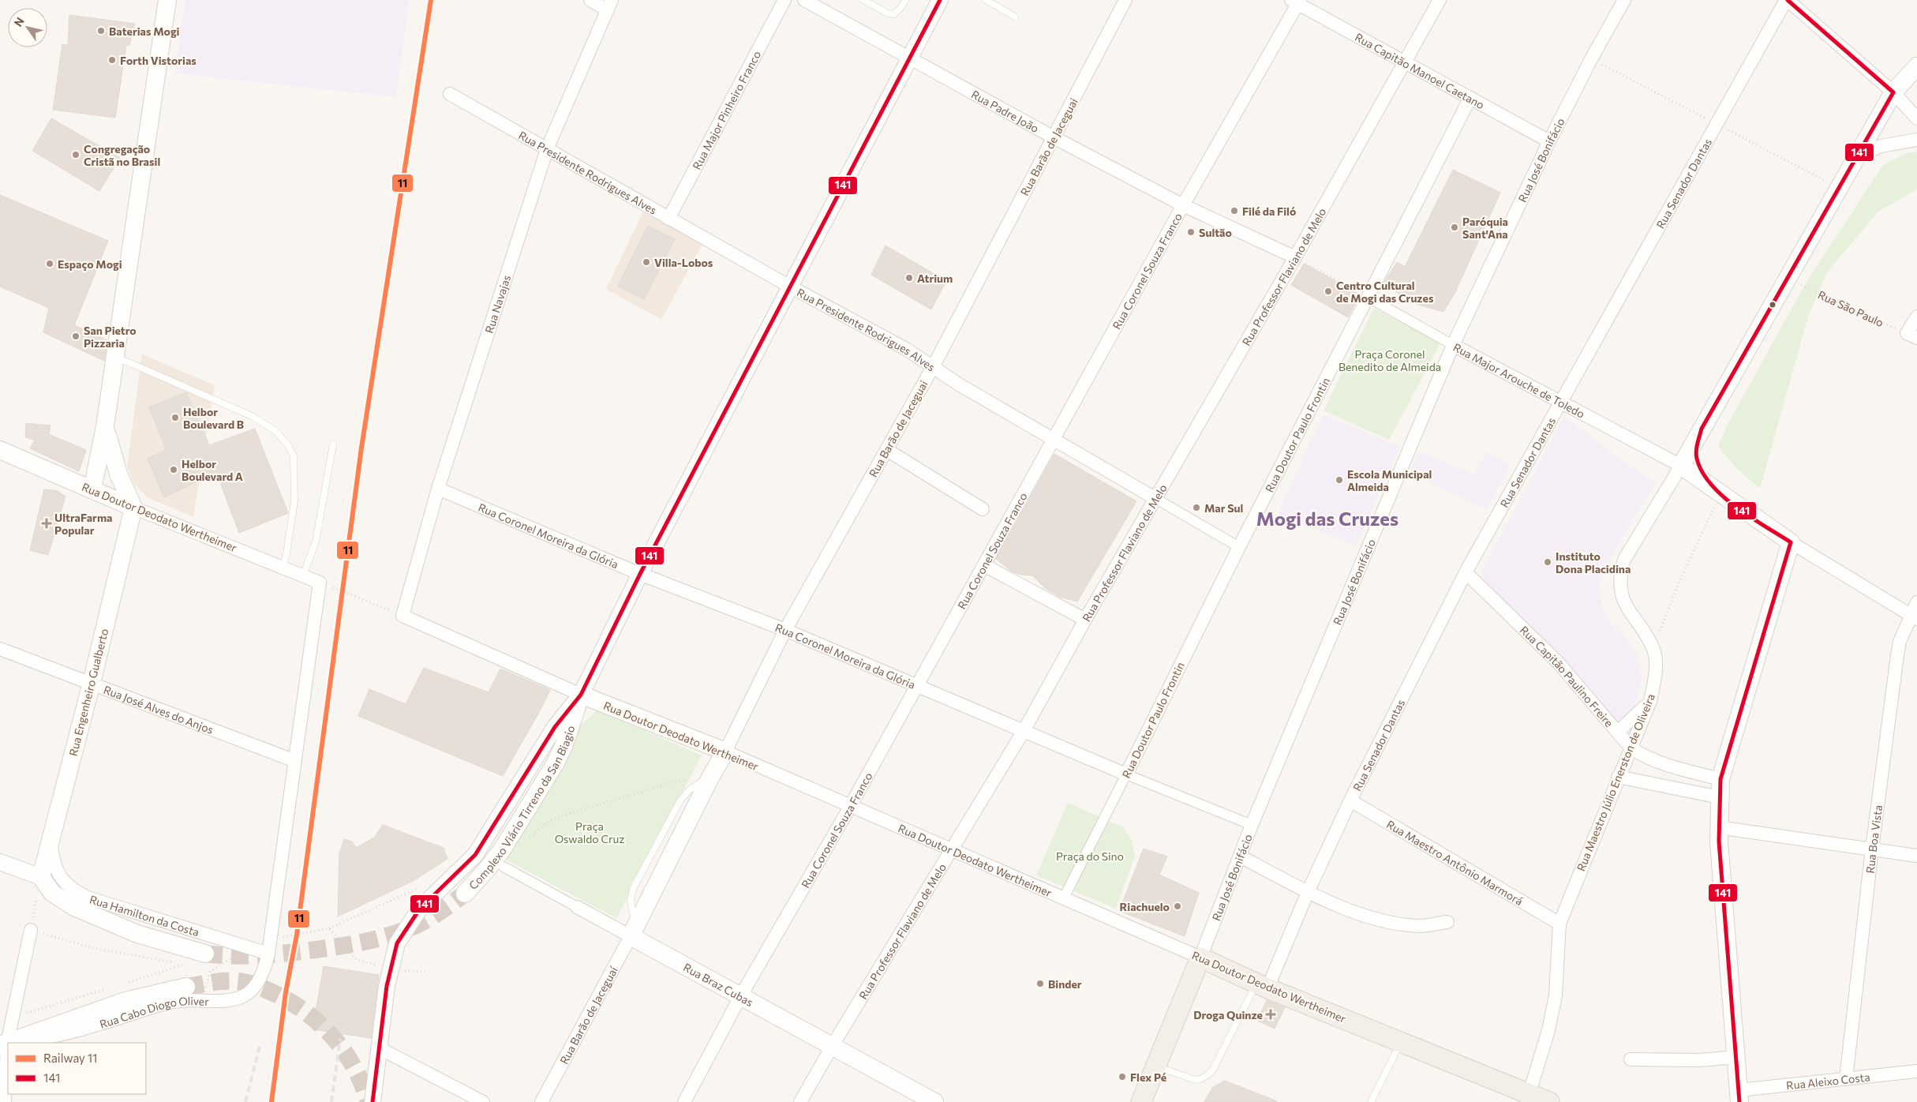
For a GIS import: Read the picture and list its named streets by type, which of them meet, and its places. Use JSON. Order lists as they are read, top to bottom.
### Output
{
  "streets": {
    "main road": [
      "Rua Major Arouche de Toledo",
      "Rua Doutor Deodato Wertheimer",
      "Rua Engenheiro Gualberto",
      "Complexo Viário Tirreno da San Biagio",
      "Rua Braz Cubas",
      "Rua Barão de Jaceguaí"
    ],
    "street": [
      "Rua Capitão Manoel Caetano",
      "Rua Major Pinheiro Franco",
      "Rua Padre João",
      "Rua Barão de Jaceguai",
      "Rua José Bonifácio",
      "Rua Presidente Rodrigues Alves",
      "Rua Senador Dantas",
      "Rua Coronel Souza Franco",
      "Rua Professor Flaviano de Melo",
      "Rua Navajas",
      "Rua Doutor Paulo Frontin",
      "Rua Coronel Moreira da Glória",
      "Rua Capitão Paulino Freire",
      "Rua José Alves do Anjos",
      "Rua Maestro Júlio Enerston de Oliveira",
      "Rua Boa Vista",
      "Rua Maestro Antônio Marmorá",
      "Rua Hamilton da Costa",
      "Rua Cabo Diogo Oliver",
      "Rua Aleixo Costa"
    ],
    "path": ["Rua São Paulo"]
  },
  "crossings": [
    ["Rua Capitão Manoel Caetano", "Rua José Bonifácio"],
    ["Rua Capitão Manoel Caetano", "Rua Coronel Souza Franco"],
    ["Rua Capitão Manoel Caetano", "Rua Professor Flaviano de Melo"],
    ["Rua Capitão Manoel Caetano", "Rua Doutor Paulo Frontin"],
    ["Rua Major Pinheiro Franco", "Rua Presidente Rodrigues Alves"],
    ["Rua Padre João", "Rua Barão de Jaceguai"],
    ["Rua Padre João", "Rua Coronel Souza Franco"],
    ["Rua Padre João", "Rua Professor Flaviano de Melo"],
    ["Rua Barão de Jaceguai", "Rua Presidente Rodrigues Alves"],
    ["Rua Barão de Jaceguai", "Rua Doutor Deodato Wertheimer"],
    ["Rua Barão de Jaceguai", "Rua Coronel Moreira da Glória"],
    ["Rua Barão de Jaceguai", "Rua Barão de Jaceguaí"],
    ["Rua José Bonifácio", "Rua Major Arouche de Toledo"],
    ["Rua José Bonifácio", "Rua Doutor Deodato Wertheimer"],
    ["Rua José Bonifácio", "Rua Coronel Moreira da Glória"],
    ["Rua Presidente Rodrigues Alves", "Rua Coronel Souza Franco"],
    ["Rua Presidente Rodrigues Alves", "Rua Professor Flaviano de Melo"],
    ["Rua Presidente Rodrigues Alves", "Rua Navajas"],
    ["Rua Presidente Rodrigues Alves", "Rua Doutor Paulo Frontin"],
    ["Rua Senador Dantas", "Rua Major Arouche de Toledo"],
    ["Rua Senador Dantas", "Rua Doutor Deodato Wertheimer"],
    ["Rua Senador Dantas", "Rua Capitão Paulino Freire"],
    ["Rua Senador Dantas", "Rua Maestro Antônio Marmorá"],
    ["Rua Coronel Souza Franco", "Rua Doutor Deodato Wertheimer"],
    ["Rua Coronel Souza Franco", "Rua Coronel Moreira da Glória"],
    ["Rua Coronel Souza Franco", "Rua Braz Cubas"],
    ["Rua Professor Flaviano de Melo", "Rua Doutor Deodato Wertheimer"],
    ["Rua Professor Flaviano de Melo", "Rua Coronel Moreira da Glória"],
    ["Rua Professor Flaviano de Melo", "Rua Braz Cubas"],
    ["Rua Navajas", "Rua Doutor Deodato Wertheimer"],
    ["Rua Navajas", "Rua Coronel Moreira da Glória"],
    ["Rua Major Arouche de Toledo", "Rua Doutor Paulo Frontin"],
    ["Rua Major Arouche de Toledo", "Rua Boa Vista"],
    ["Rua Doutor Paulo Frontin", "Rua Doutor Deodato Wertheimer"],
    ["Rua Doutor Paulo Frontin", "Rua Coronel Moreira da Glória"],
    ["Rua Doutor Deodato Wertheimer", "Rua Engenheiro Gualberto"],
    ["Rua Doutor Deodato Wertheimer", "Rua Maestro Júlio Enerston de Oliveira"],
    ["Rua Doutor Deodato Wertheimer", "Complexo Viário Tirreno da San Biagio"],
    ["Rua Doutor Deodato Wertheimer", "Rua Cabo Diogo Oliver"],
    ["Rua Doutor Deodato Wertheimer", "Rua Barão de Jaceguaí"],
    ["Rua Capitão Paulino Freire", "Rua Maestro Júlio Enerston de Oliveira"],
    ["Rua Engenheiro Gualberto", "Rua José Alves do Anjos"],
    ["Rua Engenheiro Gualberto", "Rua Hamilton da Costa"],
    ["Rua José Alves do Anjos", "Rua Cabo Diogo Oliver"],
    ["Rua Maestro Júlio Enerston de Oliveira", "Rua Maestro Antônio Marmorá"],
    ["Rua Boa Vista", "Rua Aleixo Costa"],
    ["Rua Hamilton da Costa", "Rua Cabo Diogo Oliver"],
    ["Rua Braz Cubas", "Rua Barão de Jaceguaí"]
  ],
  "districts": ["Mogi das Cruzes"],
  "parks": ["Praça Coronel Benedito de Almeida", "Praça Oswaldo Cruz", "Praça do Sino"],
  "places": {
    "other": [
      "Baterias Mogi",
      "Forth Vistorias",
      "Congregação Cristã no Brasil",
      "Filé da Filó",
      "Paróquia Sant'Ana",
      "Sultão",
      "Villa-Lobos",
      "Espaço Mogi",
      "Atrium",
      "Centro Cultural de Mogi das Cruzes",
      "San Pietro Pizzaria",
      "Helbor Boulevard B",
      "Helbor Boulevard A",
      "Escola Municipal Almeida",
      "Mar Sul",
      "Instituto Dona Placidina",
      "Riachuelo",
      "Binder",
      "Flex Pé"
    ],
    "health": ["UltraFarma Popular", "Droga Quinze"]
  },
  "lines": ["rail line 11", "transit line 141"],
  "legend": ["Railway 11", "141"],
  "north": "top left"
}
